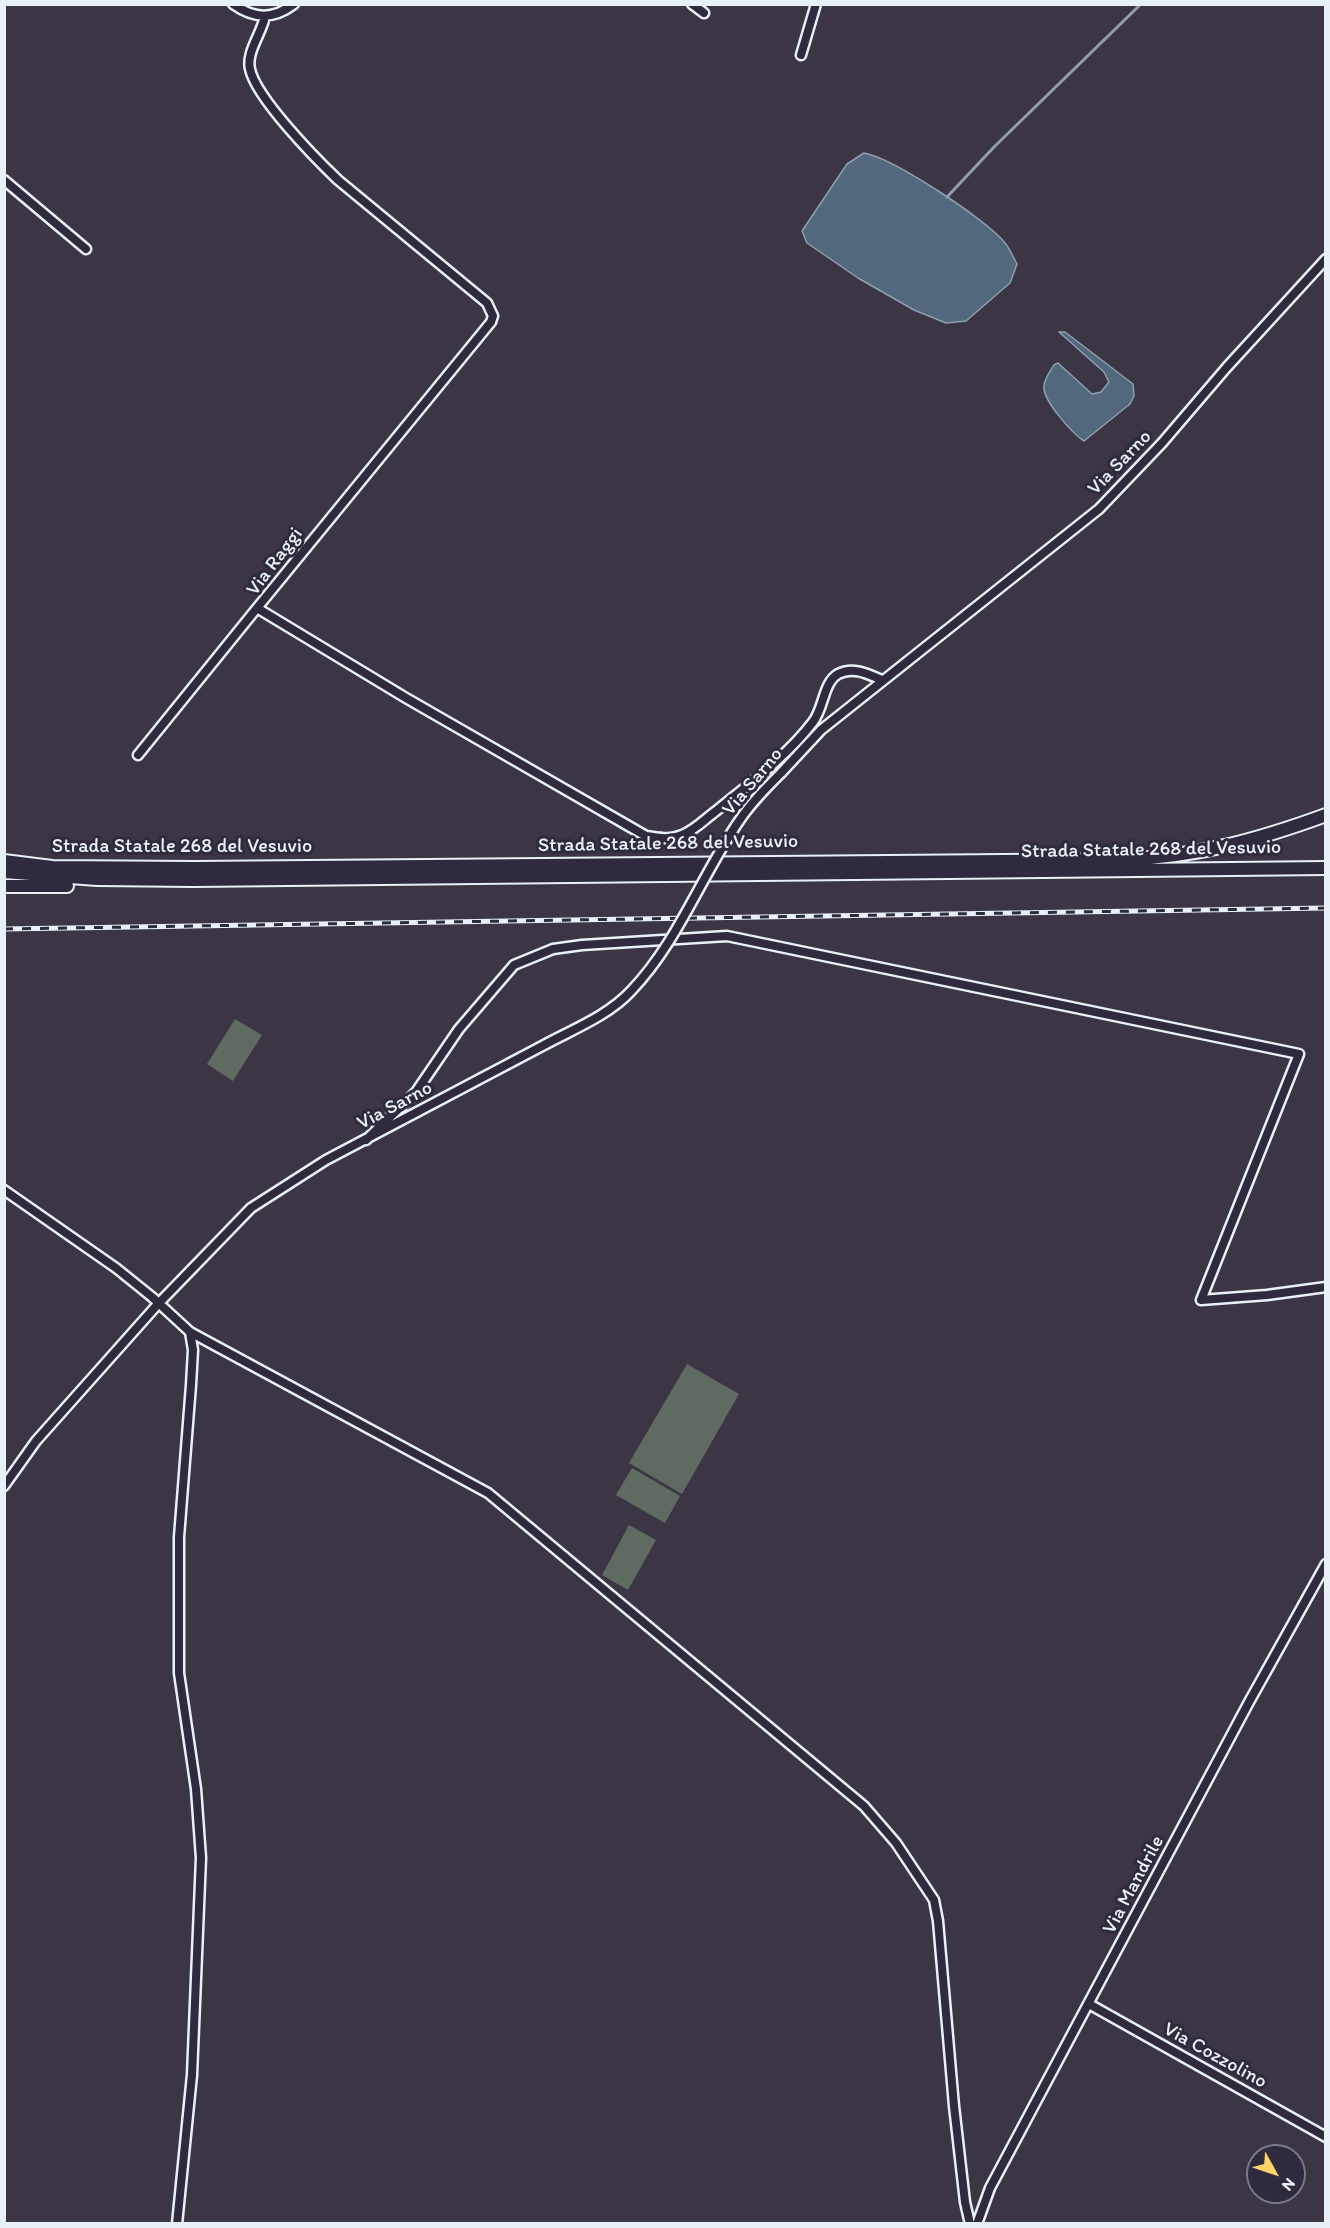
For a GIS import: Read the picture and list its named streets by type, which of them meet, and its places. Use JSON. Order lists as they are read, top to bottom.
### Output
{
  "streets": {
    "highway": ["Strada Statale 268 del Vesuvio"],
    "street": [
      "Via Sarno",
      "Via Raggi",
      "Via Mandrile",
      "Via Cozzolino"
    ]
  },
  "crossings": [
    ["Via Sarno", "Via Raggi"],
    ["Via Mandrile", "Via Cozzolino"]
  ],
  "north": "bottom right"
}
